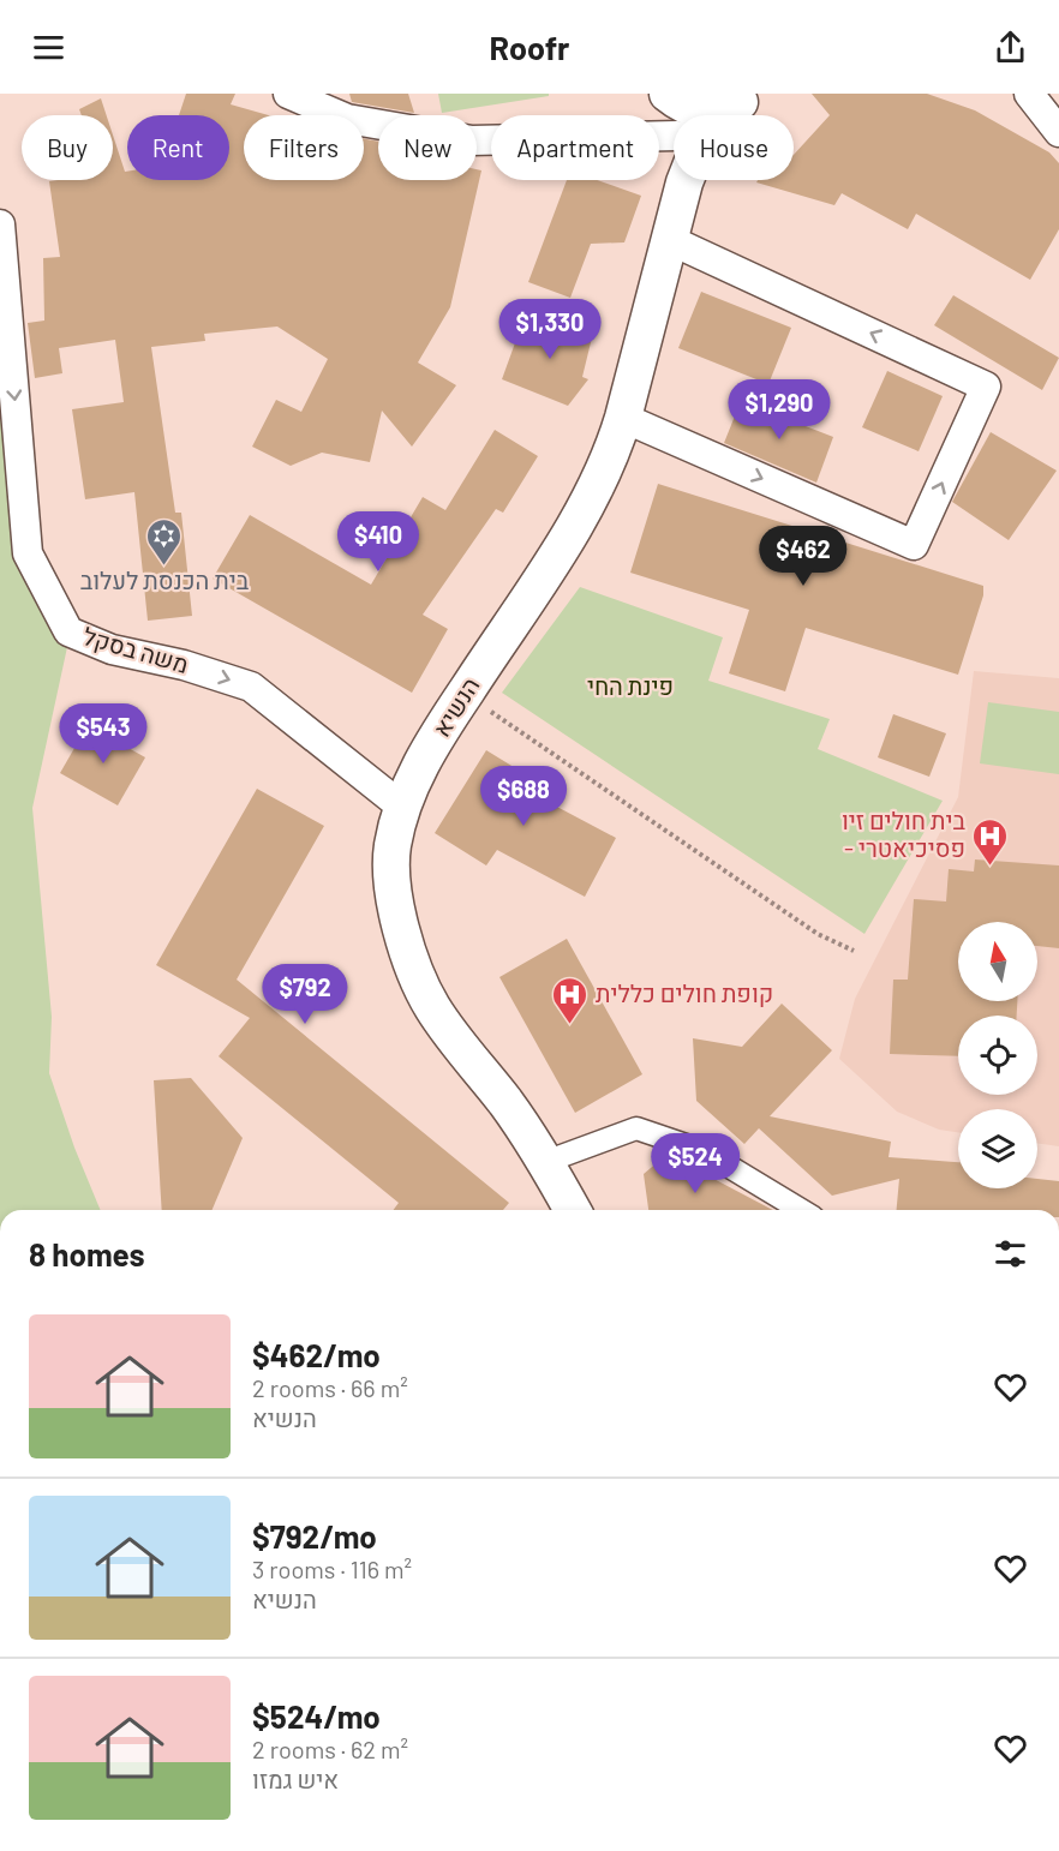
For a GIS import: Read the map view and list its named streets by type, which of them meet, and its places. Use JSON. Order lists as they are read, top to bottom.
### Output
{
  "streets": {
    "street": ["משה בסקל", "הנשיא"]
  },
  "crossings": [
    ["משה בסקל", "הנשיא"]
  ],
  "one_way": ["משה בסקל"],
  "parks": ["פינת החי"],
  "places": {
    "synagogue": ["בית הכנסת לעלוב"],
    "hospital": ["בית חולים זיו - פסיכיאטרי", "קופת חולים כללית"]
  },
  "north": "top",
  "page": {
    "header": "Roofr",
    "chip": [
      "Buy",
      "Rent",
      "Filters",
      "New",
      "Apartment",
      "House"
    ],
    "price": [
      "$1,330",
      "$1,290",
      "$410",
      "$462",
      "$543",
      "$688",
      "$792",
      "$524"
    ],
    "heading": "8 homes",
    "list": [
      {
        "name": "$462/mo",
        "note": "2 rooms · 66 m² · הנשיא"
      },
      {
        "name": "$792/mo",
        "note": "3 rooms · 116 m² · הנשיא"
      },
      {
        "name": "$524/mo",
        "note": "2 rooms · 62 m² · איש גמזו"
      }
    ]
  }
}
